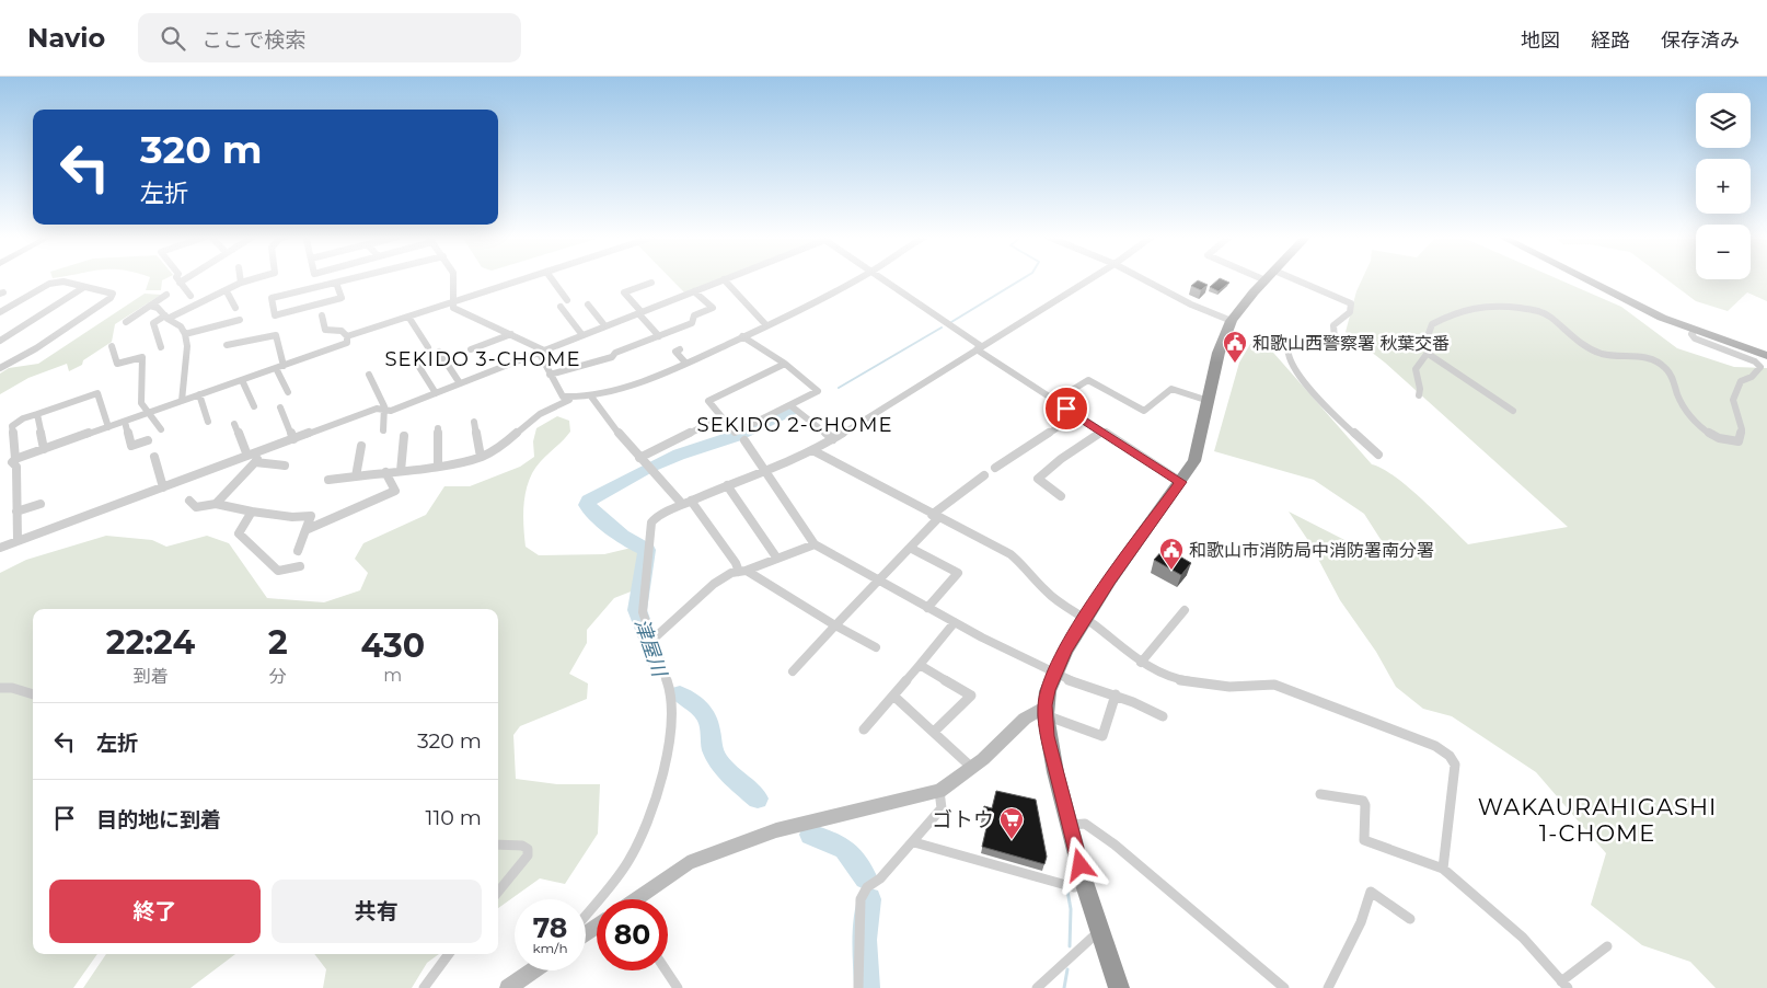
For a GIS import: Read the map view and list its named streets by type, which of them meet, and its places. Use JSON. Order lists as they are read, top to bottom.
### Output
{
  "districts": ["SEKIDO 3-CHOME", "SEKIDO 2-CHOME", "WAKAURAHIGASHI 1-CHOME"],
  "water": ["津屋川"],
  "places": {
    "public building": ["和歌山西警察署 秋葉交番", "和歌山市消防局中消防署南分署"],
    "supermarket": ["ゴトウ"]
  },
  "page": {
    "header": "Navio",
    "search": "ここで検索",
    "nav": ["地図", "経路", "保存済み"],
    "map_buttons": ["+", "−"],
    "turn": ["320 m", "左折"],
    "eta": [
      "22:24",
      "到着",
      "2",
      "分",
      "430",
      "m"
    ],
    "list": [
      {
        "name": "左折",
        "value": "320 m"
      },
      {
        "name": "目的地に到着",
        "value": "110 m"
      }
    ],
    "buttons": ["終了", "共有"],
    "speed": "78 km/h",
    "limit": "80"
  }
}
